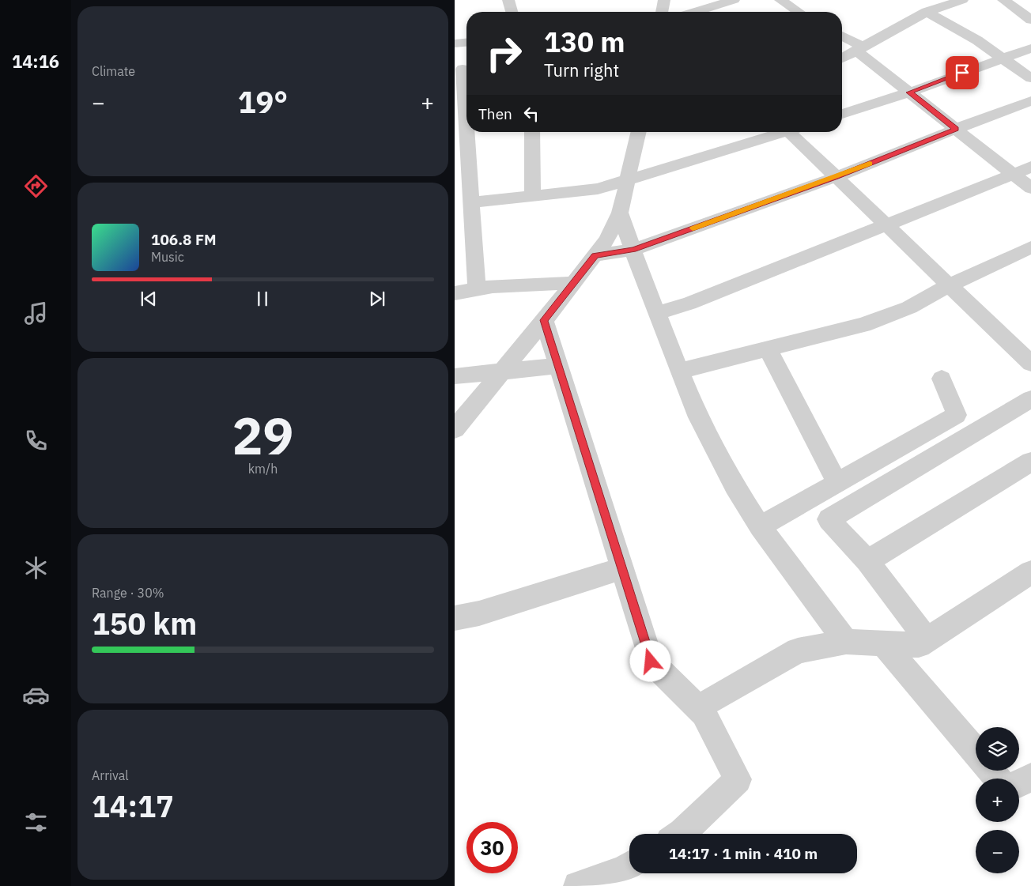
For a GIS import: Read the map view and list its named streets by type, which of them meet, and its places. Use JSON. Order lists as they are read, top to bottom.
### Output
{
  "page": {
    "tabs": "14:16",
    "tile": [
      "Climate",
      ["29", "km/h"],
      ["Range · 30%", "150 km"],
      ["Arrival", "14:17"]
    ],
    "turn": ["130 m", "Turn right"],
    "heat": ["−", "19°", "+"],
    "then": "Then",
    "song": ["106.8 FM", "Music"],
    "map_buttons": ["+", "−"],
    "limit": "30",
    "trip": "14:17 · 1 min · 410 m"
  }
}
